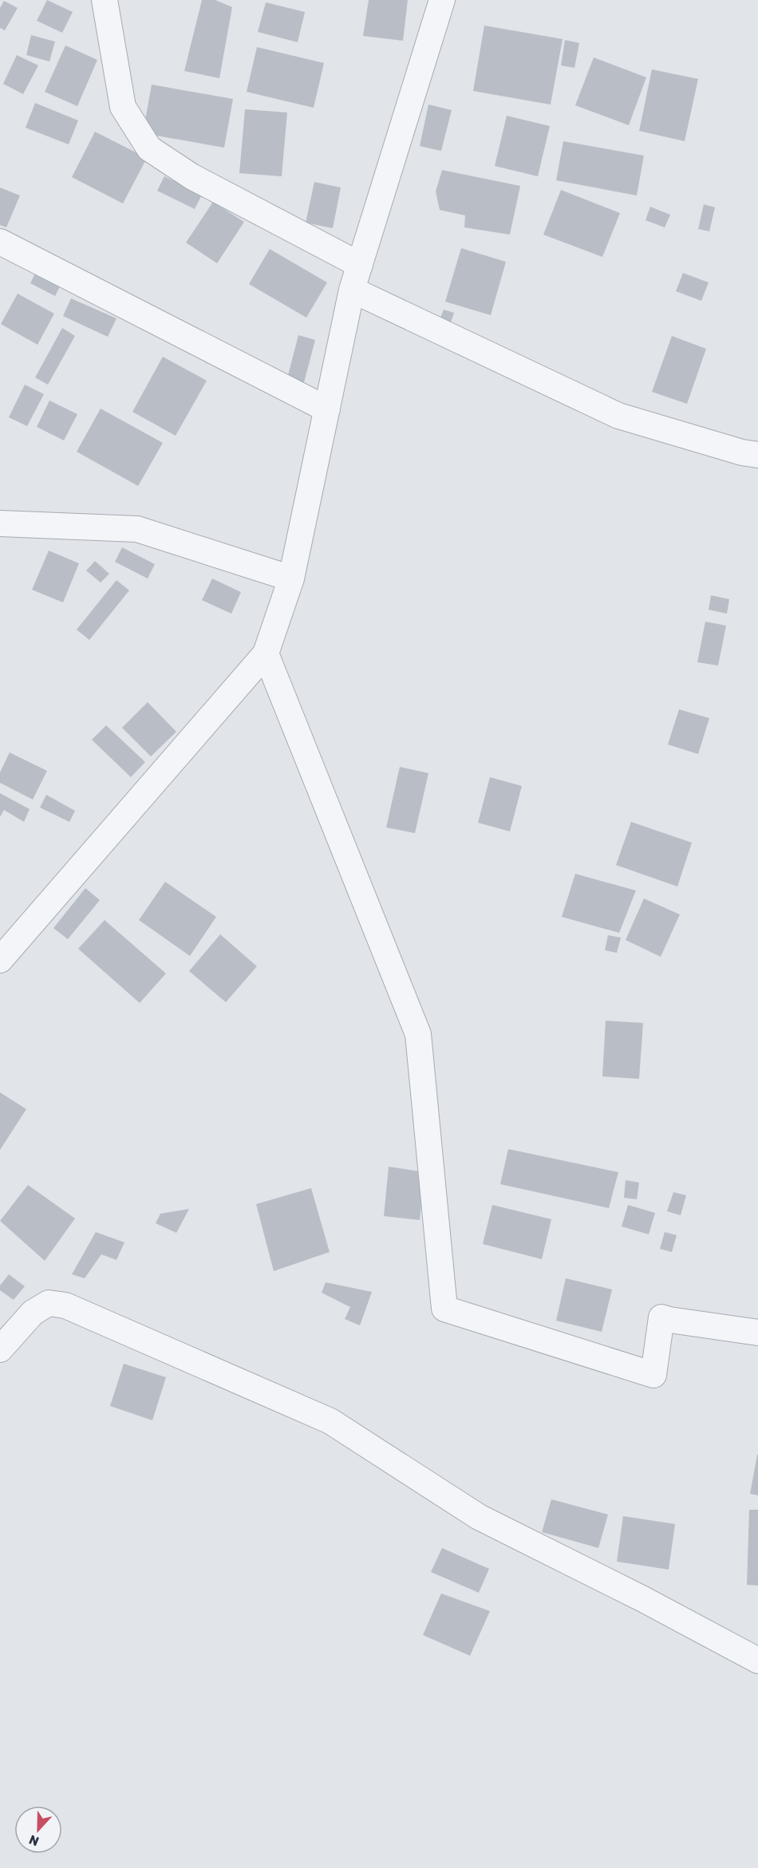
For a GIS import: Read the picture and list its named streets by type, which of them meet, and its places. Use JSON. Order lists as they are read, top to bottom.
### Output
{
  "north": "bottom"
}
